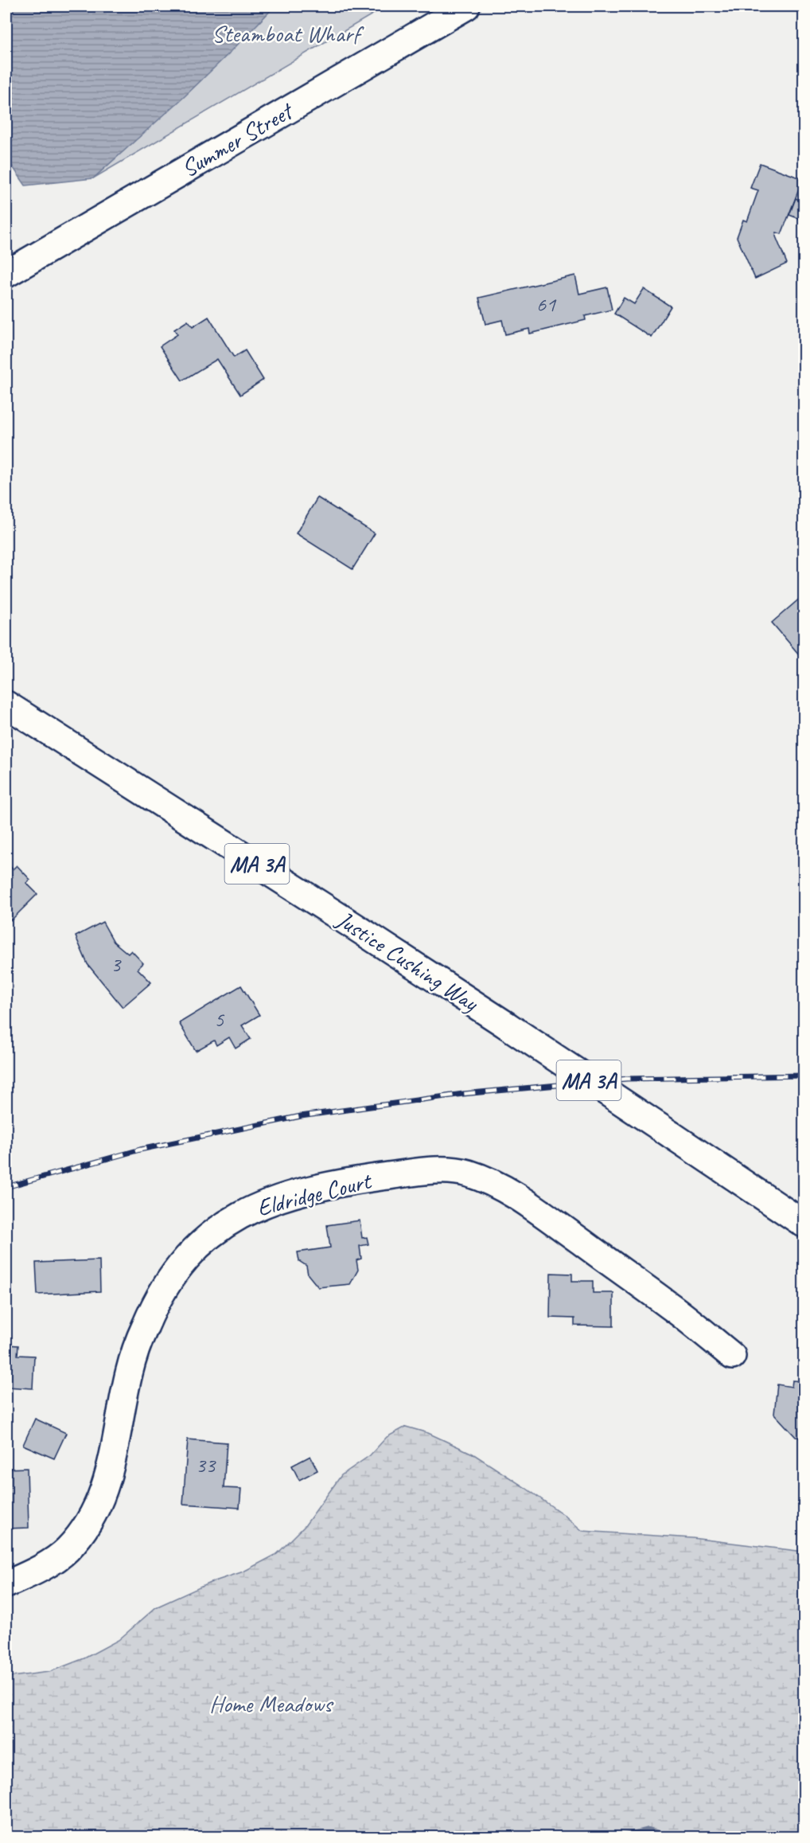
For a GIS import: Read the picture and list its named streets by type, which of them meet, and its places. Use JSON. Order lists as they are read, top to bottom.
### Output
{
  "streets": {
    "main road": [
      "Summer Street",
      "MA 3A",
      "Justice Cushing Way",
      "Eldridge Court"
    ]
  },
  "parks": ["Steamboat Wharf", "Home Meadows"],
  "house_numbers": [
    "61",
    "3",
    "5",
    "33"
  ]
}
